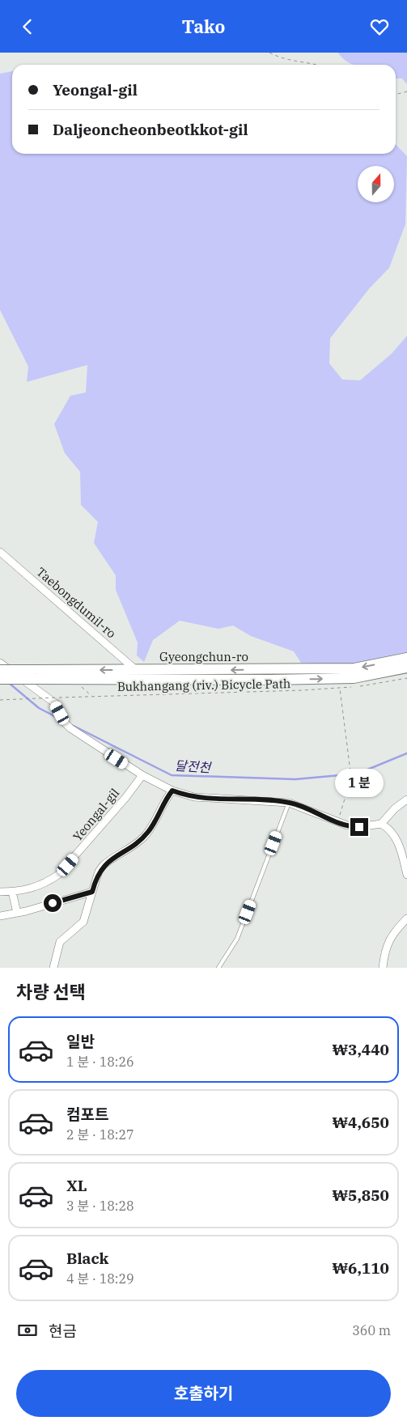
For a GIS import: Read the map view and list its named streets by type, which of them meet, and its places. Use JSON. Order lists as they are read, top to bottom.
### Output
{
  "streets": {
    "main road": ["Gyeongchun-ro"],
    "street": ["Taebongdumil-ro", "Yeongal-gil"],
    "path": ["Bukhangang (riv.) Bicycle Path"]
  },
  "crossings": [
    ["Taebongdumil-ro", "Gyeongchun-ro"]
  ],
  "water": ["달전천"],
  "north": "top",
  "page": {
    "header": "Tako",
    "banner": ["Yeongal-gil", "Daljeoncheonbeotkkot-gil"],
    "bubble": "1 분",
    "heading": "차량 선택",
    "list": [
      {
        "name": "일반",
        "note": "1 분 · 18:26",
        "value": "₩3,440"
      },
      {
        "name": "컴포트",
        "note": "2 분 · 18:27",
        "value": "₩4,650"
      },
      {
        "name": "XL",
        "note": "3 분 · 18:28",
        "value": "₩5,850"
      },
      {
        "name": "Black",
        "note": "4 분 · 18:29",
        "value": "₩6,110"
      }
    ],
    "pay": ["현금", "360 m"],
    "buttons": "호출하기"
  }
}
